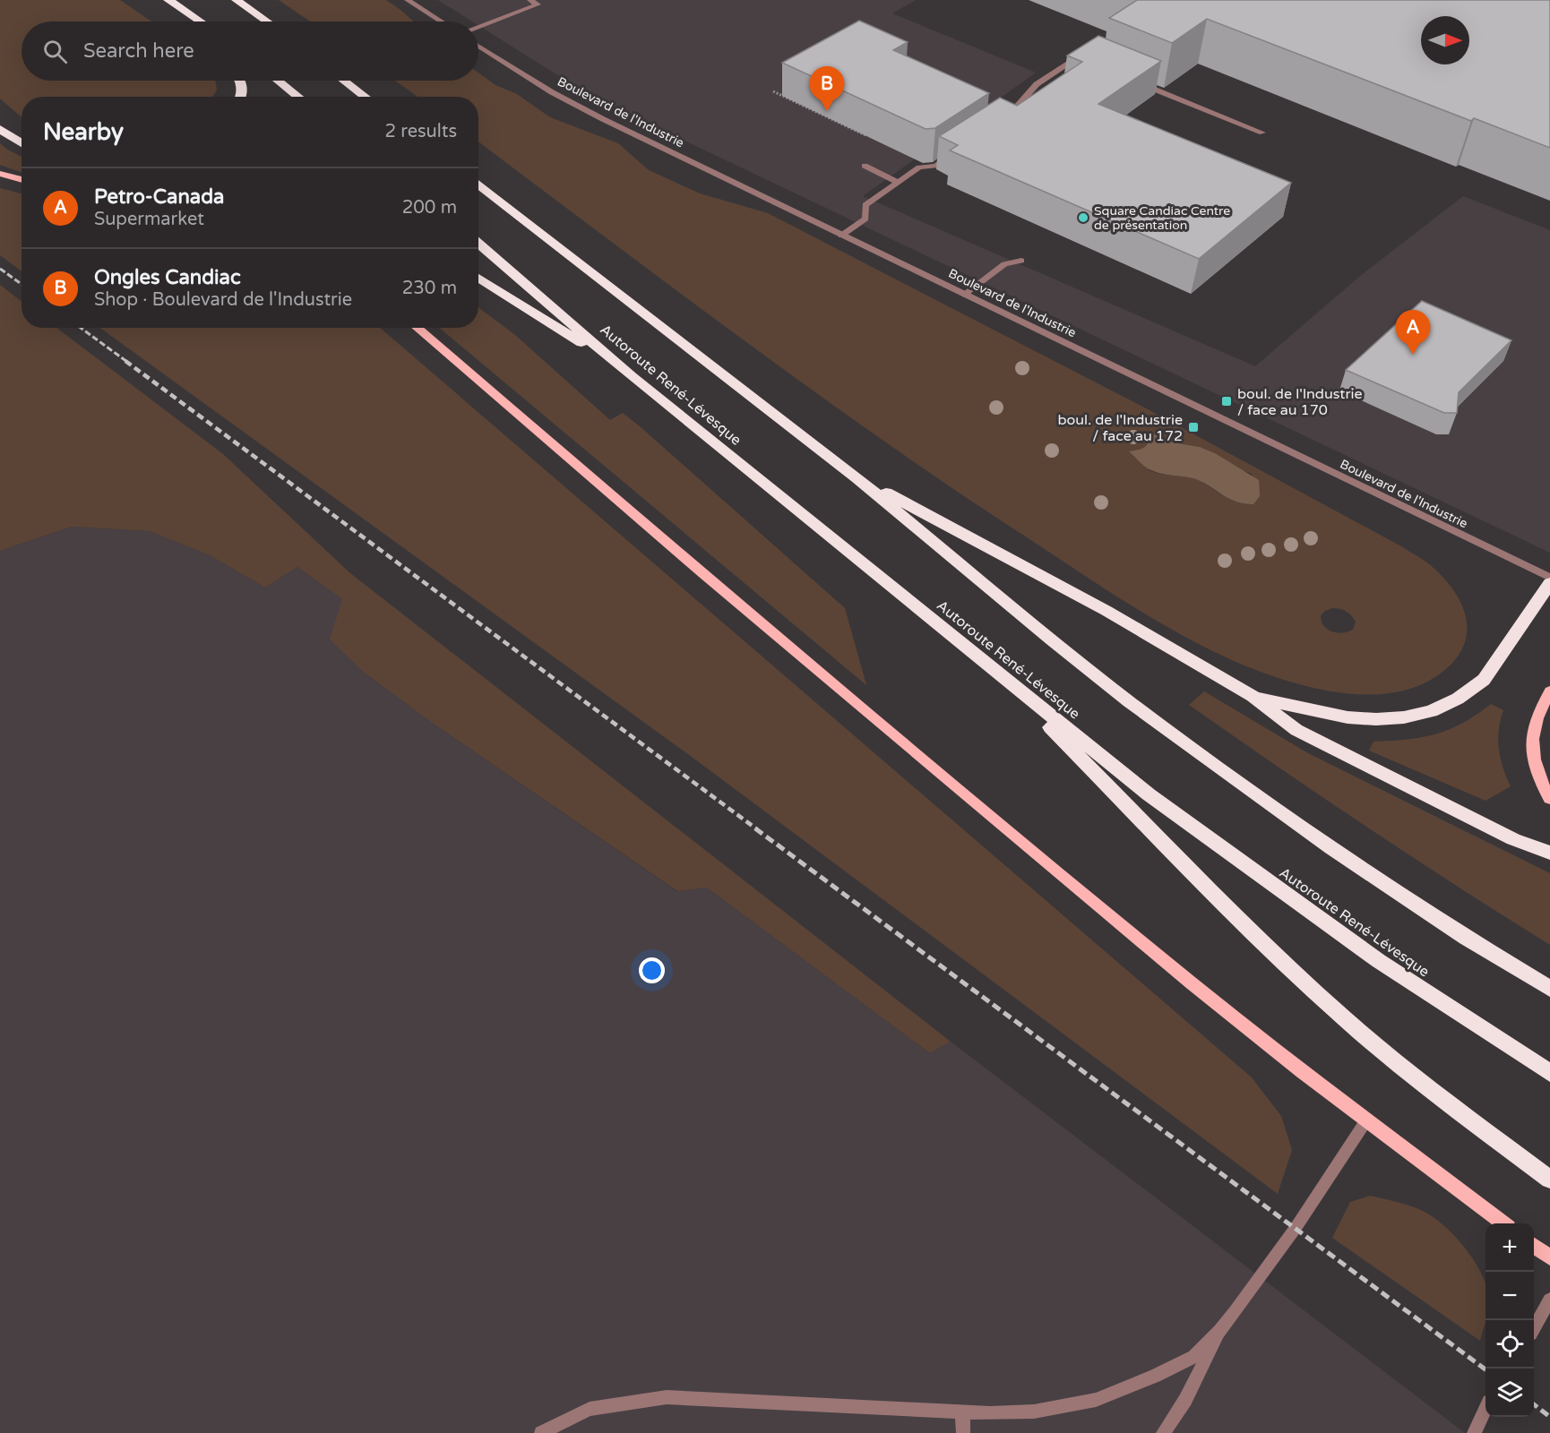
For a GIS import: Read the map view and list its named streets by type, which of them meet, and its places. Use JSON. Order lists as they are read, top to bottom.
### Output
{
  "streets": {
    "highway": ["Autoroute René-Lévesque"],
    "street": ["Boulevard de l'Industrie"]
  },
  "places": {
    "other": ["Square Candiac Centre de présentation"],
    "transit": ["boul. de l'Industrie / face au 170", "boul. de l'Industrie / face au 172"]
  },
  "north": "right",
  "page": {
    "search": "Search here",
    "pins": ["B", "A"],
    "heading": ["Nearby", "2 results"],
    "list": [
      {
        "mark": "A",
        "name": "Petro-Canada",
        "note": "Supermarket",
        "value": "200 m"
      },
      {
        "mark": "B",
        "name": "Ongles Candiac",
        "note": "Shop · Boulevard de l'Industrie",
        "value": "230 m"
      }
    ],
    "map_buttons": ["+", "−"]
  }
}
